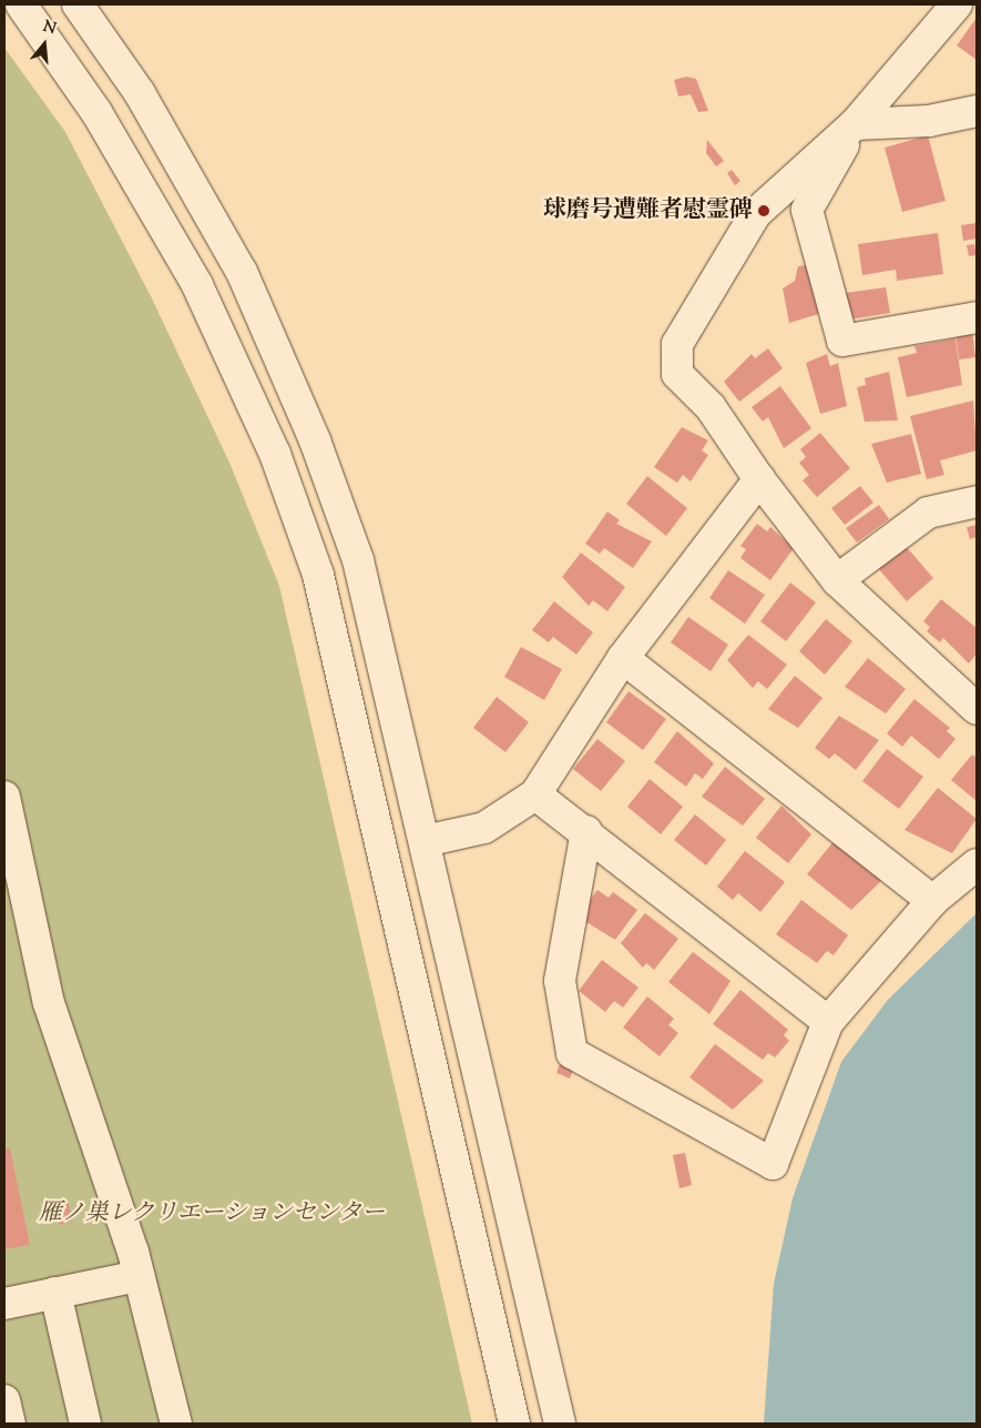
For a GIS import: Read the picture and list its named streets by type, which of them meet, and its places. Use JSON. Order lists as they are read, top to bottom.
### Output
{
  "parks": ["雁ノ巣レクリエーションセンター"],
  "places": ["球磨号遭難者慰霊碑"],
  "north": "top"
}
